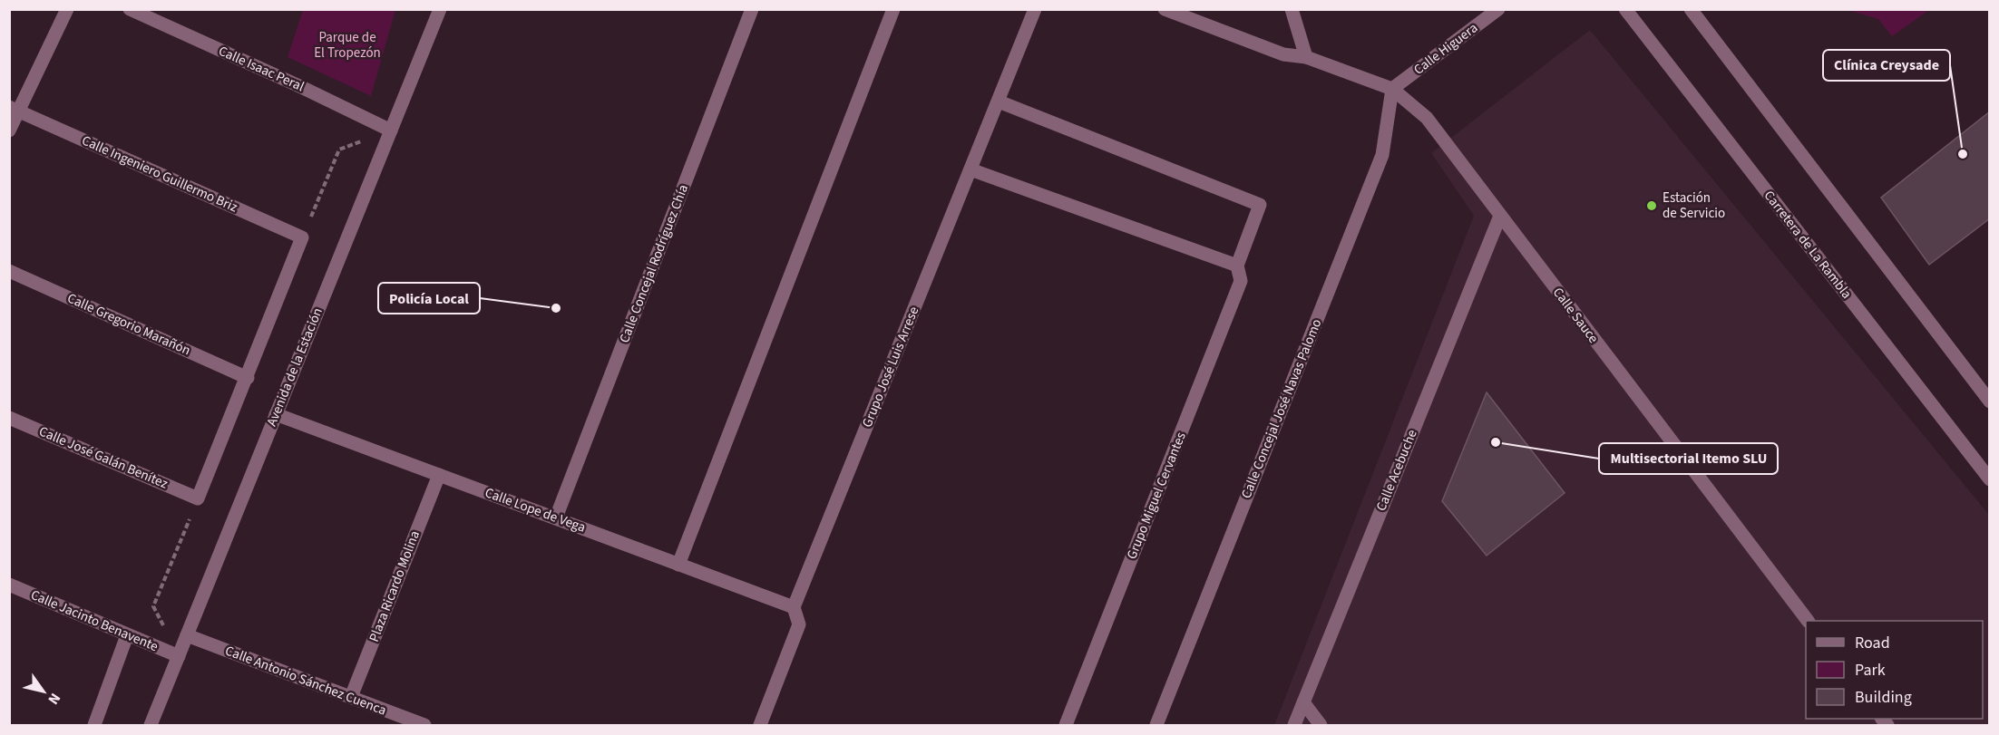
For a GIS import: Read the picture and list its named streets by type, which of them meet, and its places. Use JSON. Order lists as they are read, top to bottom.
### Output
{
  "streets": {
    "street": [
      "Calle Higuera",
      "Calle Isaac Peral",
      "Calle Ingeniero Guillermo Briz",
      "Carretera de La Rambla",
      "Calle Concejal Rodríguez Chía",
      "Calle Sauce",
      "Calle Gregorio Marañón",
      "Avenida de la Estación",
      "Grupo José Luis Arrese",
      "Calle Concejal José Navas Palomo",
      "Calle José Galán Benítez",
      "Calle Acebuche",
      "Grupo Miguel Cervantes",
      "Calle Lope de Vega",
      "Plaza Ricardo Molina",
      "Calle Jacinto Benavente",
      "Calle Antonio Sánchez Cuenca"
    ]
  },
  "crossings": [
    ["Calle Higuera", "Calle Sauce"],
    ["Calle Higuera", "Calle Concejal José Navas Palomo"],
    ["Calle Isaac Peral", "Avenida de la Estación"],
    ["Calle Concejal Rodríguez Chía", "Calle Lope de Vega"],
    ["Calle Sauce", "Calle Concejal José Navas Palomo"],
    ["Calle Sauce", "Calle Acebuche"],
    ["Avenida de la Estación", "Calle Lope de Vega"],
    ["Avenida de la Estación", "Calle Jacinto Benavente"],
    ["Avenida de la Estación", "Calle Antonio Sánchez Cuenca"],
    ["Grupo José Luis Arrese", "Grupo Miguel Cervantes"],
    ["Grupo José Luis Arrese", "Calle Lope de Vega"],
    ["Calle Lope de Vega", "Plaza Ricardo Molina"],
    ["Plaza Ricardo Molina", "Calle Antonio Sánchez Cuenca"]
  ],
  "parks": ["Parque de El Tropezón"],
  "places": [
    "Clínica Creysade",
    "Estación de Servicio",
    "Policía Local",
    "Multisectorial Itemo SLU"
  ],
  "legend": ["Road", "Park", "Building"],
  "north": "bottom right"
}
